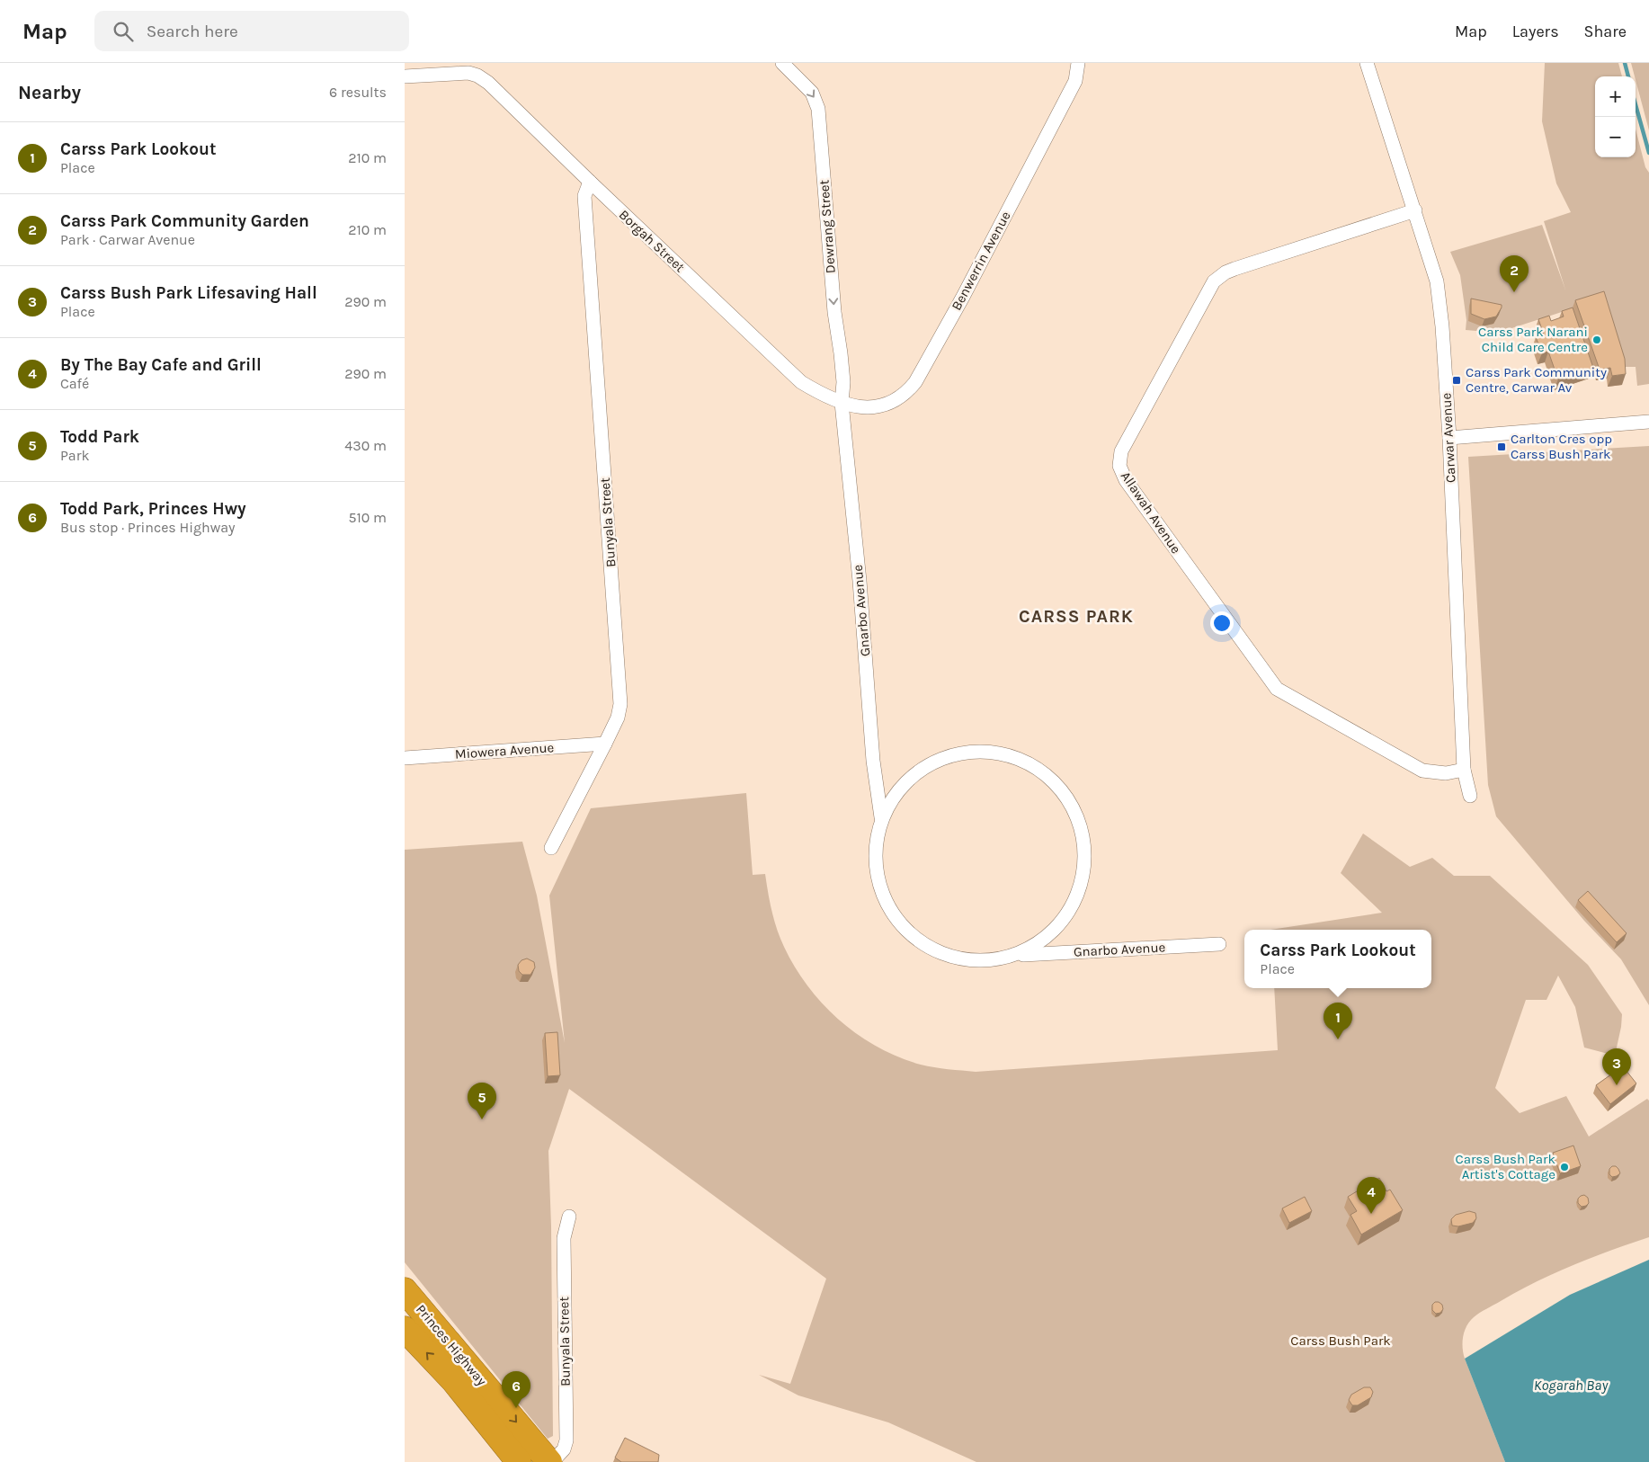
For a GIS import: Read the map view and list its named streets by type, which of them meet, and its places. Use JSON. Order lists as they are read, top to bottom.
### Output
{
  "streets": {
    "highway": ["Princes Highway"],
    "street": [
      "Dewrang Street",
      "Borgah Street",
      "Benwerrin Avenue",
      "Carwar Avenue",
      "Allawah Avenue",
      "Bunyala Street",
      "Gnarbo Avenue",
      "Miowera Avenue"
    ]
  },
  "crossings": [
    ["Dewrang Street", "Borgah Street"],
    ["Dewrang Street", "Benwerrin Avenue"],
    ["Dewrang Street", "Gnarbo Avenue"],
    ["Borgah Street", "Benwerrin Avenue"],
    ["Borgah Street", "Bunyala Street"],
    ["Borgah Street", "Gnarbo Avenue"],
    ["Benwerrin Avenue", "Gnarbo Avenue"],
    ["Carwar Avenue", "Allawah Avenue"],
    ["Bunyala Street", "Miowera Avenue"],
    ["Bunyala Street", "Princes Highway"]
  ],
  "one_way": ["Dewrang Street"],
  "districts": ["CARSS PARK"],
  "water": ["Kogarah Bay"],
  "parks": ["Carss Bush Park"],
  "places": {
    "other": ["Carss Park Narani Child Care Centre", "Carss Bush Park Artist's Cottage"],
    "transit": ["Carss Park Community Centre, Carwar Av", "Carlton Cres opp Carss Bush Park"]
  },
  "page": {
    "header": "Map",
    "search": "Search here",
    "nav": ["Map", "Layers", "Share"],
    "heading": ["Nearby", "6 results"],
    "map_buttons": ["+", "−"],
    "list": [
      {
        "mark": "1",
        "name": "Carss Park Lookout",
        "note": "Place",
        "value": "210 m"
      },
      {
        "mark": "2",
        "name": "Carss Park Community Garden",
        "note": "Park · Carwar Avenue",
        "value": "210 m"
      },
      {
        "mark": "3",
        "name": "Carss Bush Park Lifesaving Hall",
        "note": "Place",
        "value": "290 m"
      },
      {
        "mark": "4",
        "name": "By The Bay Cafe and Grill",
        "note": "Café",
        "value": "290 m"
      },
      {
        "mark": "5",
        "name": "Todd Park",
        "note": "Park",
        "value": "430 m"
      },
      {
        "mark": "6",
        "name": "Todd Park, Princes Hwy",
        "note": "Bus stop · Princes Highway",
        "value": "510 m"
      }
    ],
    "pins": [
      "2",
      "1",
      "3",
      "5",
      "4",
      "6"
    ],
    "popup": ["Carss Park Lookout", "Place"]
  }
}
